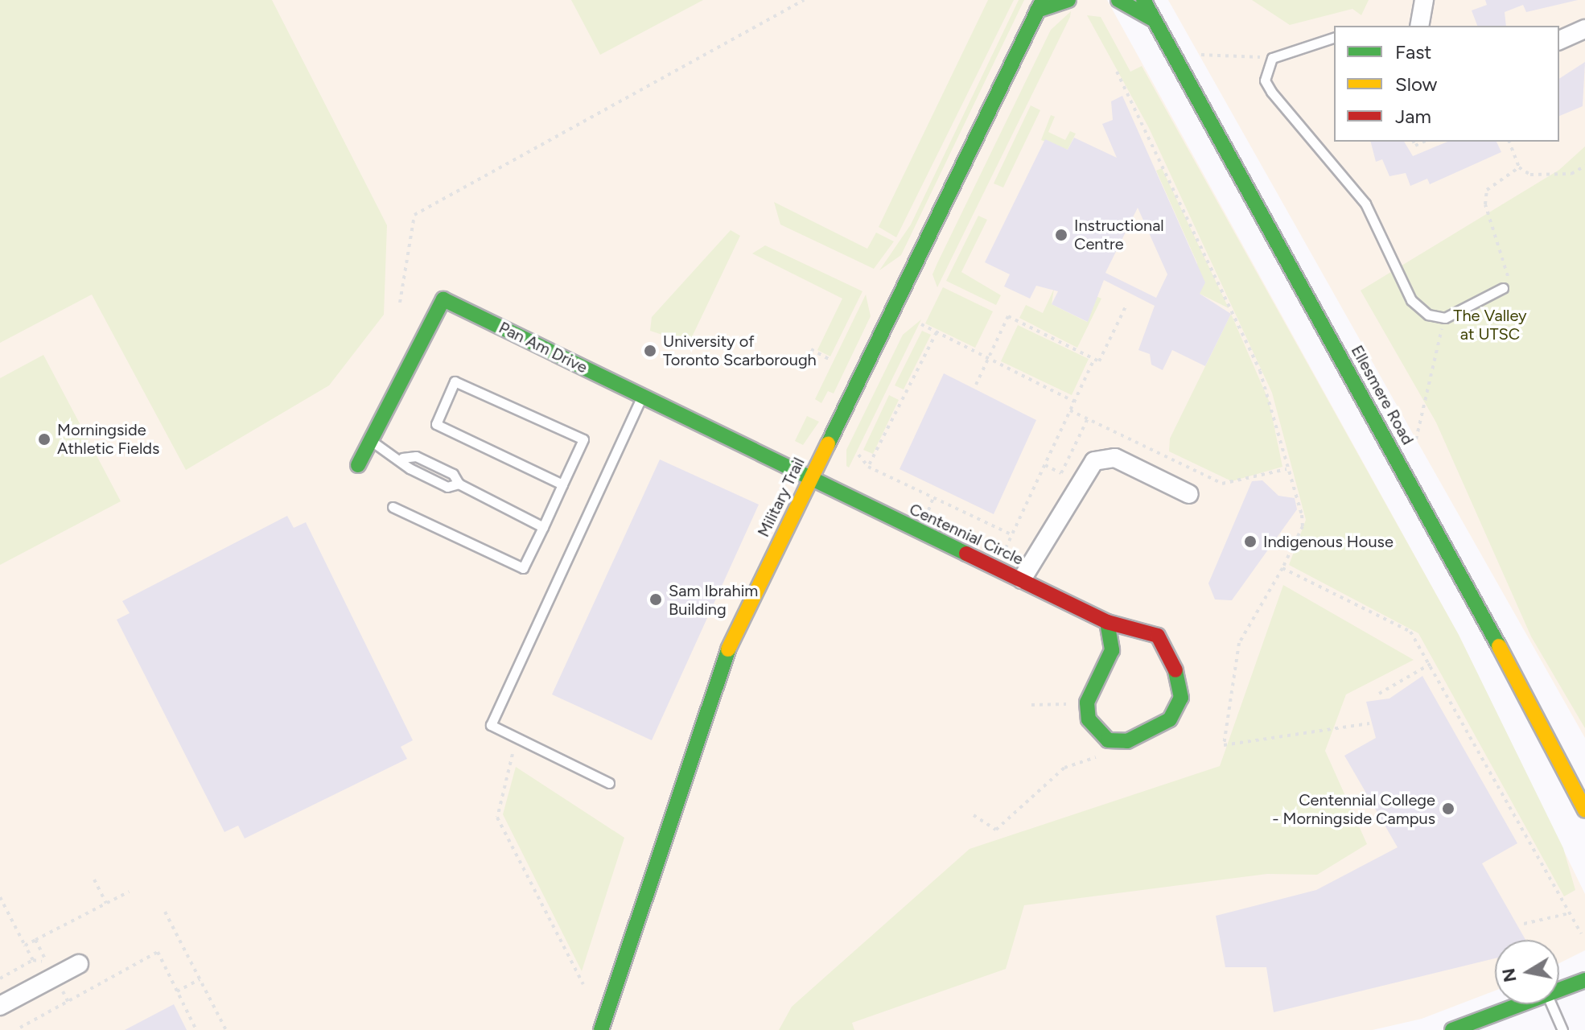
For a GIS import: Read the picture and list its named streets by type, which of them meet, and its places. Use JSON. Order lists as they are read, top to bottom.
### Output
{
  "streets": {
    "street": [
      "Pan Am Drive",
      "Ellesmere Road",
      "Military Trail",
      "Centennial Circle"
    ]
  },
  "crossings": [
    ["Pan Am Drive", "Military Trail"],
    ["Pan Am Drive", "Centennial Circle"],
    ["Military Trail", "Centennial Circle"]
  ],
  "parks": ["The Valley at UTSC"],
  "places": [
    "Instructional Centre",
    "University of Toronto Scarborough",
    "Morningside Athletic Fields",
    "Indigenous House",
    "Sam Ibrahim Building",
    "Centennial College - Morningside Campus"
  ],
  "legend": ["Fast", "Slow", "Jam"],
  "north": "left"
}
